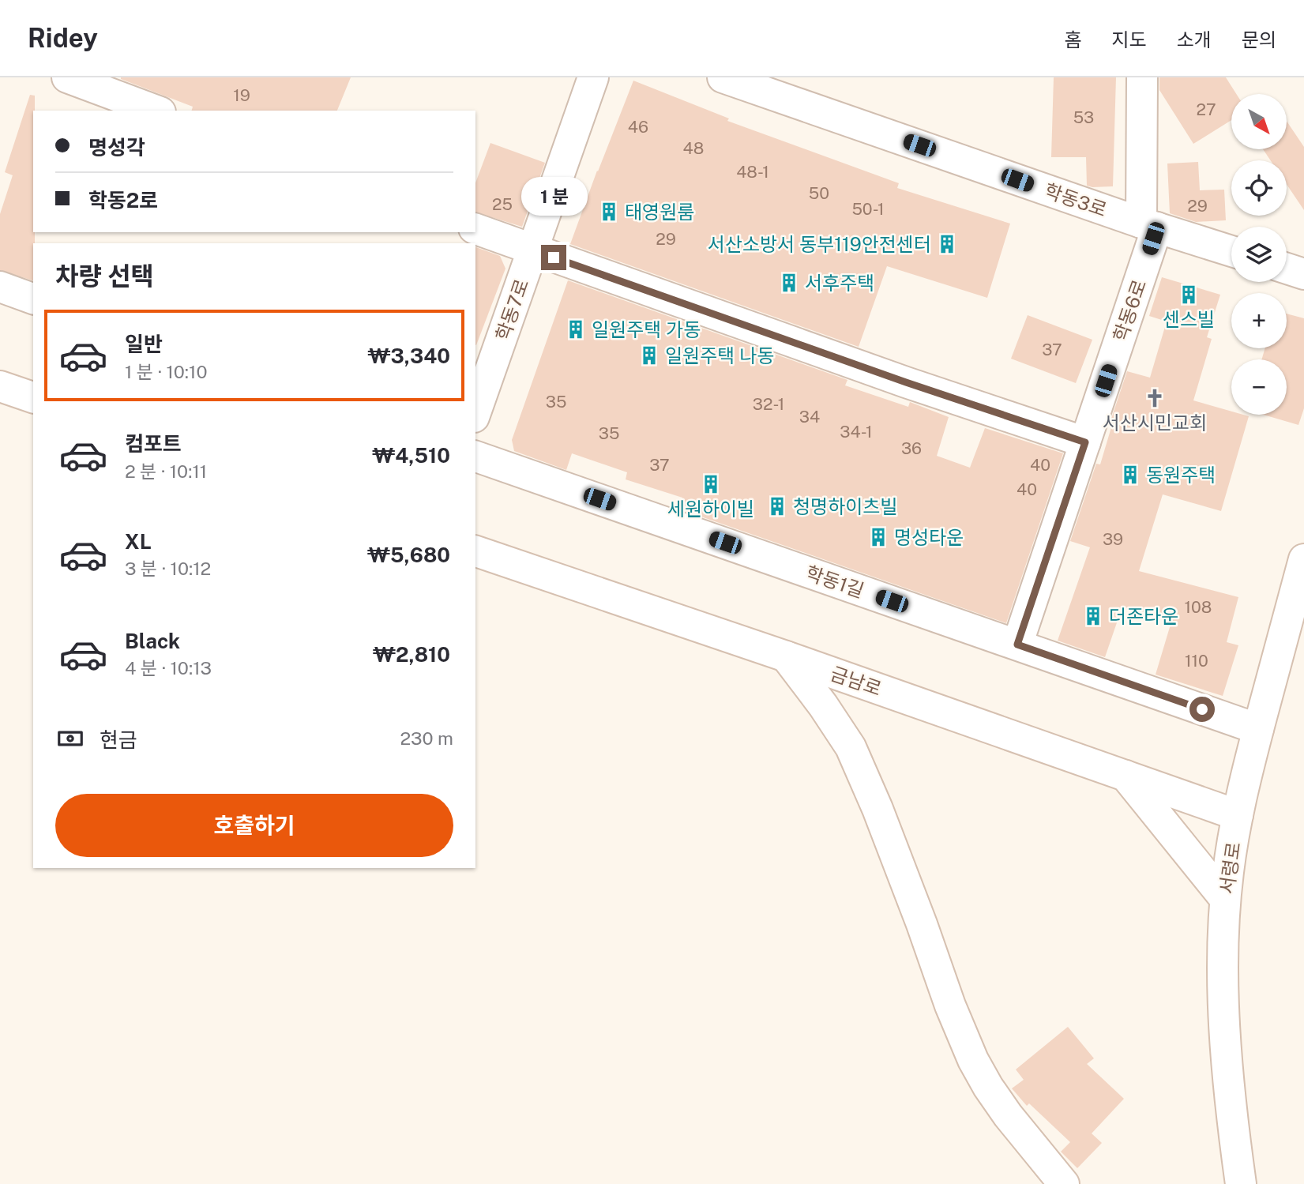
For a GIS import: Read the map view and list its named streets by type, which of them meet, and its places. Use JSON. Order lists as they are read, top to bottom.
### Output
{
  "streets": {
    "street": [
      "학동3로",
      "학동7로",
      "학동6로",
      "학동1길",
      "금남로",
      "서령로"
    ]
  },
  "crossings": [
    ["학동3로", "학동6로"],
    ["학동6로", "학동1길"],
    ["학동1길", "서령로"],
    ["금남로", "서령로"]
  ],
  "places": {
    "building": [
      "태영원룸",
      "서산소방서 동부119안전센터",
      "서후주택",
      "센스빌",
      "일원주택 가동",
      "일원주택 나동",
      "동원주택",
      "세원하이빌",
      "청명하이츠빌",
      "명성타운",
      "더존타운"
    ],
    "church": ["서산시민교회"]
  },
  "house_numbers": [
    "19",
    "27",
    "53",
    "46",
    "48",
    "48-1",
    "50",
    "25",
    "29",
    "50-1",
    "29",
    "37",
    "35",
    "32-1",
    "34",
    "34-1",
    "35",
    "36",
    "37",
    "40",
    "40",
    "39",
    "108",
    "110"
  ],
  "north": "bottom right",
  "page": {
    "header": "Ridey",
    "nav": [
      "홈",
      "지도",
      "소개",
      "문의"
    ],
    "map_buttons": ["+", "−"],
    "banner": ["명성각", "학동2로"],
    "bubble": "1 분",
    "heading": "차량 선택",
    "list": [
      {
        "name": "일반",
        "note": "1 분 · 10:10",
        "value": "₩3,340"
      },
      {
        "name": "컴포트",
        "note": "2 분 · 10:11",
        "value": "₩4,510"
      },
      {
        "name": "XL",
        "note": "3 분 · 10:12",
        "value": "₩5,680"
      },
      {
        "name": "Black",
        "note": "4 분 · 10:13",
        "value": "₩2,810"
      }
    ],
    "pay": ["현금", "230 m"],
    "buttons": "호출하기"
  }
}
